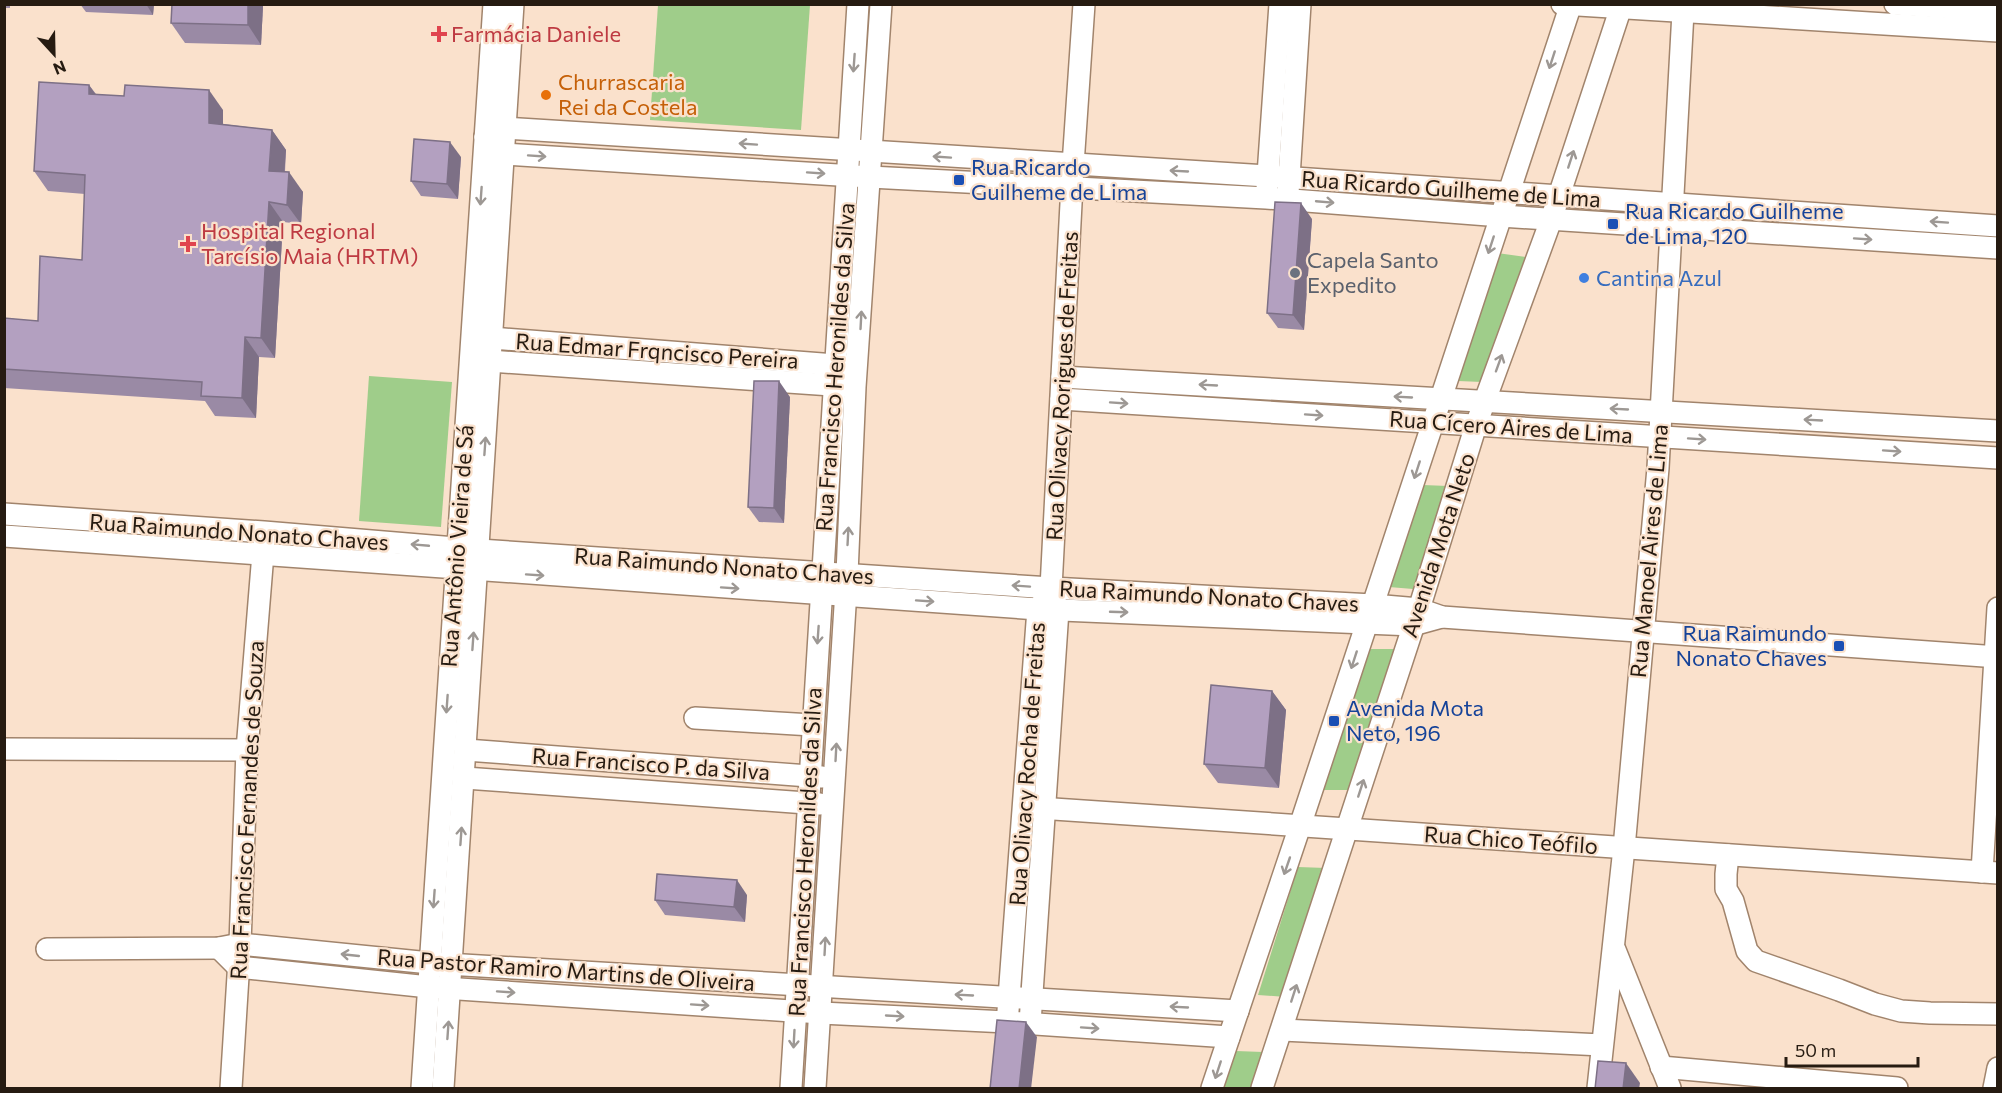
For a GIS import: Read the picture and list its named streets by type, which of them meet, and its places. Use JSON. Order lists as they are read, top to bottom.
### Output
{
  "streets": {
    "street": [
      "Rua Ricardo Guilheme de Lima",
      "Rua Edmar Frqncisco Pereira",
      "Rua Francisco Heronildes da Silva",
      "Rua Olivacy Rorigues de Freitas",
      "Rua Cícero Aires de Lima",
      "Rua Raimundo Nonato Chaves",
      "Avenida Mota Neto",
      "Rua Antônio Vieira de Sá",
      "Rua Manoel Aires de Lima",
      "Rua Francisco P. da Silva",
      "Rua Olivacy Rocha de Freitas",
      "Rua Francisco Fernandes de Souza",
      "Rua Chico Teófilo",
      "Rua Pastor Ramiro Martins de Oliveira"
    ]
  },
  "crossings": [
    ["Rua Ricardo Guilheme de Lima", "Rua Francisco Heronildes da Silva"],
    ["Rua Ricardo Guilheme de Lima", "Rua Olivacy Rorigues de Freitas"],
    ["Rua Ricardo Guilheme de Lima", "Avenida Mota Neto"],
    ["Rua Ricardo Guilheme de Lima", "Rua Antônio Vieira de Sá"],
    ["Rua Ricardo Guilheme de Lima", "Rua Manoel Aires de Lima"],
    ["Rua Edmar Frqncisco Pereira", "Rua Francisco Heronildes da Silva"],
    ["Rua Edmar Frqncisco Pereira", "Rua Antônio Vieira de Sá"],
    ["Rua Francisco Heronildes da Silva", "Rua Raimundo Nonato Chaves"],
    ["Rua Francisco Heronildes da Silva", "Rua Francisco P. da Silva"],
    ["Rua Francisco Heronildes da Silva", "Rua Pastor Ramiro Martins de Oliveira"],
    ["Rua Olivacy Rorigues de Freitas", "Rua Cícero Aires de Lima"],
    ["Rua Olivacy Rorigues de Freitas", "Rua Raimundo Nonato Chaves"],
    ["Rua Olivacy Rorigues de Freitas", "Rua Olivacy Rocha de Freitas"],
    ["Rua Cícero Aires de Lima", "Avenida Mota Neto"],
    ["Rua Cícero Aires de Lima", "Rua Manoel Aires de Lima"],
    ["Rua Raimundo Nonato Chaves", "Avenida Mota Neto"],
    ["Rua Raimundo Nonato Chaves", "Rua Antônio Vieira de Sá"],
    ["Rua Raimundo Nonato Chaves", "Rua Manoel Aires de Lima"],
    ["Rua Raimundo Nonato Chaves", "Rua Olivacy Rocha de Freitas"],
    ["Rua Raimundo Nonato Chaves", "Rua Francisco Fernandes de Souza"],
    ["Avenida Mota Neto", "Rua Chico Teófilo"],
    ["Avenida Mota Neto", "Rua Pastor Ramiro Martins de Oliveira"],
    ["Rua Antônio Vieira de Sá", "Rua Francisco P. da Silva"],
    ["Rua Antônio Vieira de Sá", "Rua Pastor Ramiro Martins de Oliveira"],
    ["Rua Manoel Aires de Lima", "Rua Chico Teófilo"],
    ["Rua Olivacy Rocha de Freitas", "Rua Chico Teófilo"],
    ["Rua Olivacy Rocha de Freitas", "Rua Pastor Ramiro Martins de Oliveira"],
    ["Rua Francisco Fernandes de Souza", "Rua Pastor Ramiro Martins de Oliveira"]
  ],
  "places": {
    "health": ["Farmácia Daniele", "Hospital Regional Tarcísio Maia (HRTM)"],
    "other": ["Churrascaria Rei da Costela", "Capela Santo Expedito", "Cantina Azul"],
    "transit": [
      "Rua Ricardo Guilheme de Lima",
      "Rua Ricardo Guilheme de Lima, 120",
      "Rua Raimundo Nonato Chaves",
      "Avenida Mota Neto, 196"
    ]
  },
  "scale_bar": "50 m",
  "north": "bottom"
}
